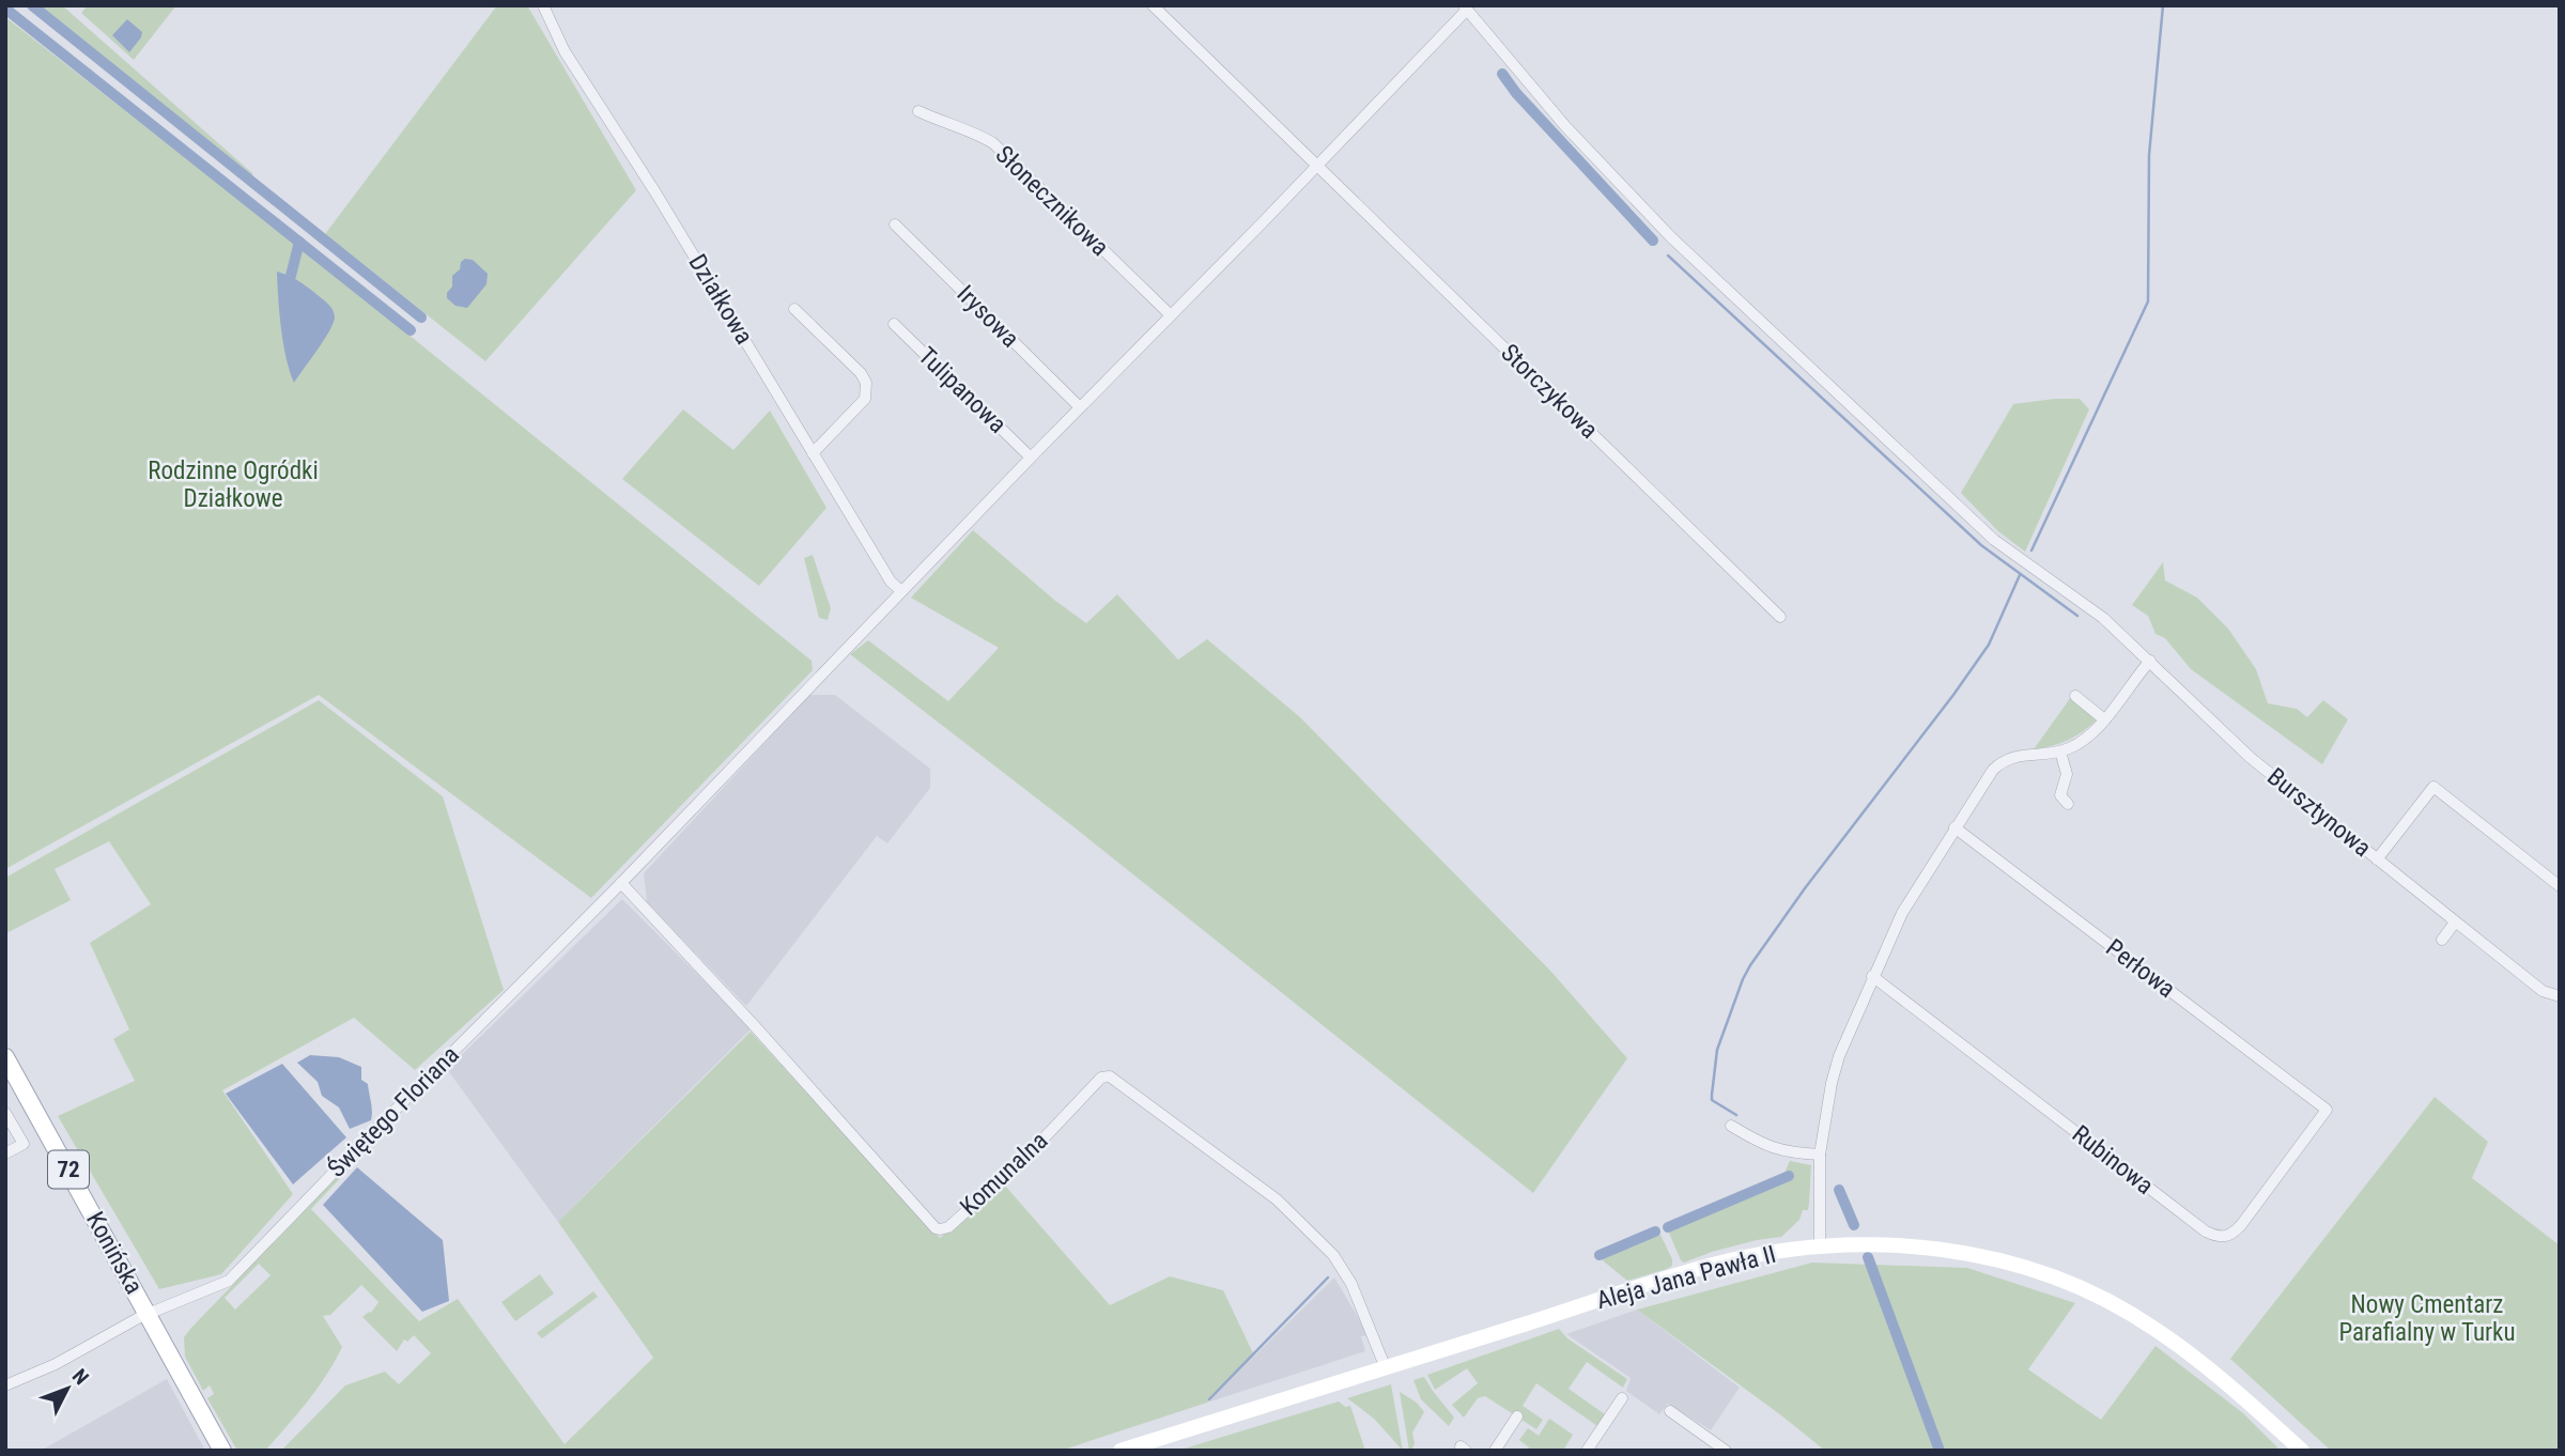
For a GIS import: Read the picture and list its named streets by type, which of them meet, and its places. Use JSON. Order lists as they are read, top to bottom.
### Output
{
  "streets": {
    "main road": ["72", "Konińska", "Aleja Jana Pawła II"],
    "street": [
      "Słonecznikowa",
      "Działkowa",
      "Irysowa",
      "Tulipanowa",
      "Storczykowa",
      "Bursztynowa",
      "Perłowa",
      "Świętego Floriana",
      "Rubinowa",
      "Komunalna"
    ]
  },
  "crossings": [
    ["Perłowa", "Rubinowa"],
    ["Świętego Floriana", "Komunalna"],
    ["Świętego Floriana", "Konińska"],
    ["Komunalna", "Aleja Jana Pawła II"]
  ],
  "parks": ["Rodzinne Ogródki Działkowe", "Nowy Cmentarz Parafialny w Turku"],
  "north": "top right"
}
